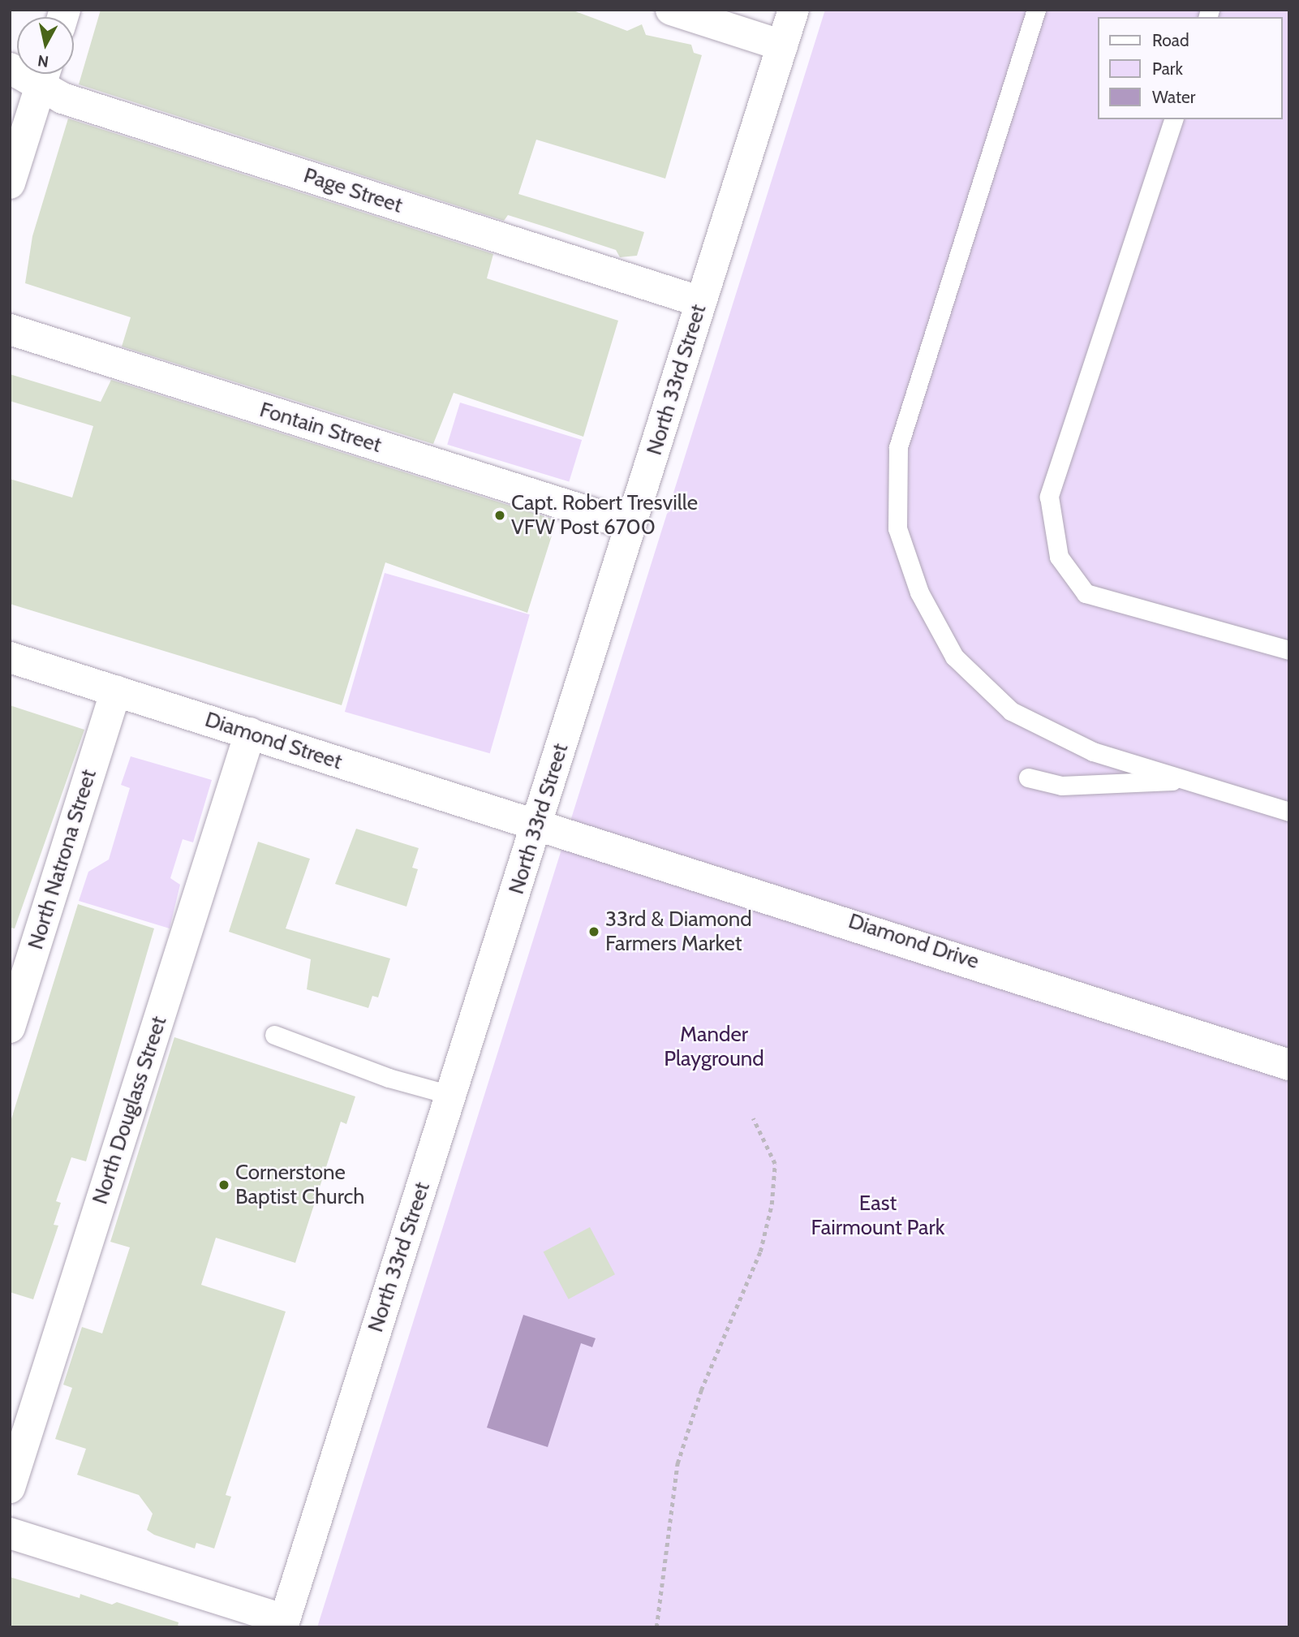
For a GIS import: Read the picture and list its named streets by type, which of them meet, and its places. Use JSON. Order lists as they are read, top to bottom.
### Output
{
  "streets": {
    "street": [
      "Page Street",
      "North 33rd Street",
      "Fontain Street",
      "Diamond Street",
      "North Natrona Street",
      "Diamond Drive",
      "North Douglass Street"
    ]
  },
  "crossings": [
    ["Page Street", "North 33rd Street"],
    ["North 33rd Street", "Fontain Street"],
    ["North 33rd Street", "Diamond Street"],
    ["North 33rd Street", "Diamond Drive"],
    ["Diamond Street", "North Natrona Street"],
    ["Diamond Street", "Diamond Drive"],
    ["Diamond Street", "North Douglass Street"]
  ],
  "parks": ["Mander Playground", "East Fairmount Park"],
  "places": ["Capt. Robert Tresville VFW Post 6700", "33rd & Diamond Farmers Market", "Cornerstone Baptist Church"],
  "legend": ["Road", "Park", "Water"],
  "north": "bottom"
}
